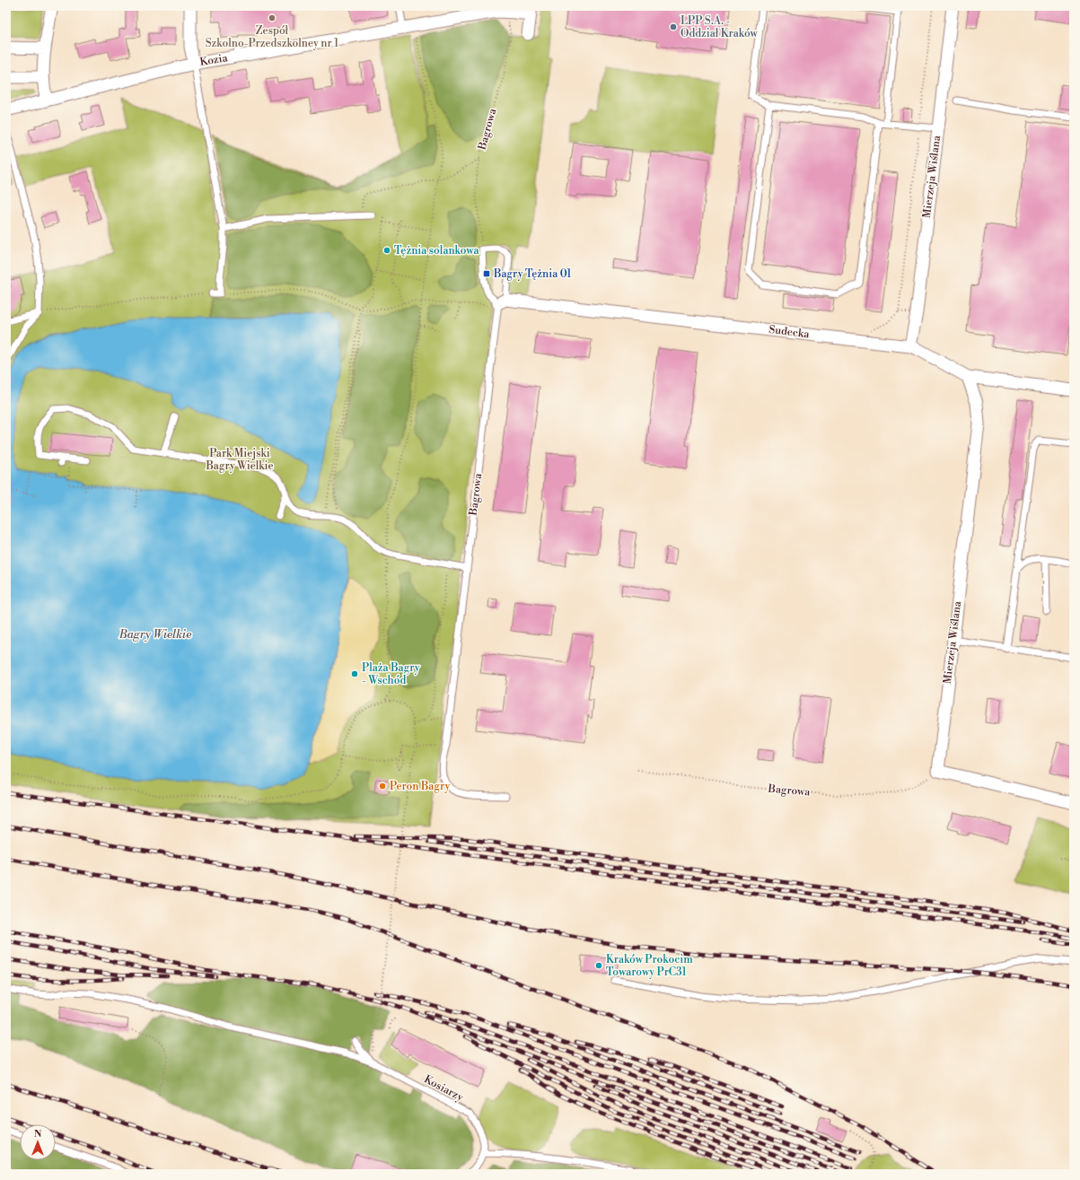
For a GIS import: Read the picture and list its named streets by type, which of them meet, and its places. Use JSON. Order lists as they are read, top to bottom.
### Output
{
  "streets": {
    "street": ["Kozia", "Mierzeja Wiślana", "Sudecka"],
    "lane": ["Bagrowa", "Kosiarzy"]
  },
  "crossings": [
    ["Kozia", "Bagrowa"],
    ["Bagrowa", "Mierzeja Wiślana"],
    ["Bagrowa", "Sudecka"],
    ["Mierzeja Wiślana", "Sudecka"]
  ],
  "water": ["Bagry Wielkie"],
  "parks": ["Park Miejski Bagry Wielkie"],
  "places": {
    "other": [
      "Zespół Szkolno-Przedszkolney nr 1",
      "LPP S.A. - Oddział Kraków",
      "Tężnia solankowa",
      "Plaża Bagry - Wschód",
      "Peron Bagry",
      "Kraków Prokocim Towarowy PrC31"
    ],
    "transit": ["Bagry Tężnia 01"]
  },
  "north": "top"
}
